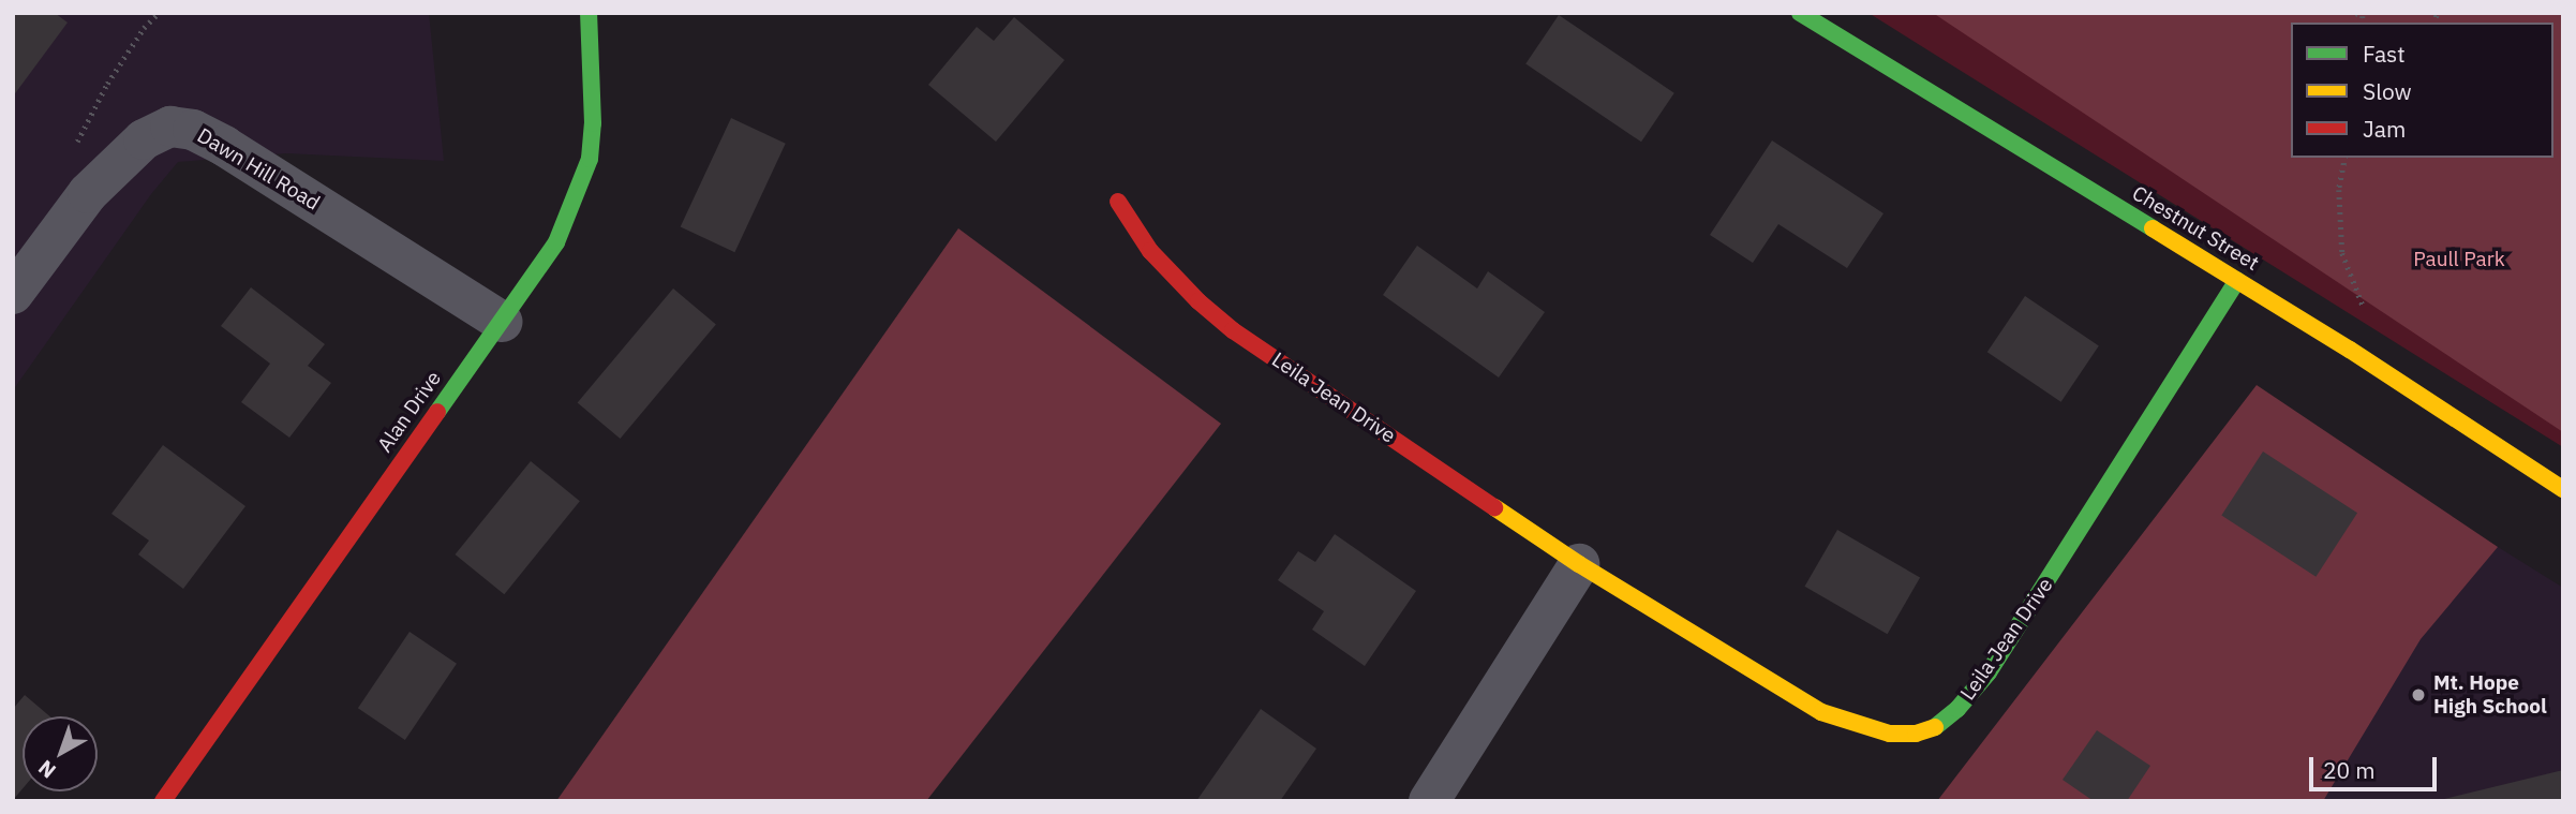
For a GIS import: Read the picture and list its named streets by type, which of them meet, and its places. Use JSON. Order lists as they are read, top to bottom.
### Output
{
  "streets": {
    "street": [
      "Dawn Hill Road",
      "Chestnut Street",
      "Leila Jean Drive",
      "Alan Drive"
    ]
  },
  "crossings": [
    ["Dawn Hill Road", "Alan Drive"],
    ["Chestnut Street", "Leila Jean Drive"]
  ],
  "parks": ["Paull Park"],
  "places": ["Mt. Hope High School"],
  "legend": ["Fast", "Slow", "Jam"],
  "scale_bar": "20 m",
  "north": "bottom left"
}
